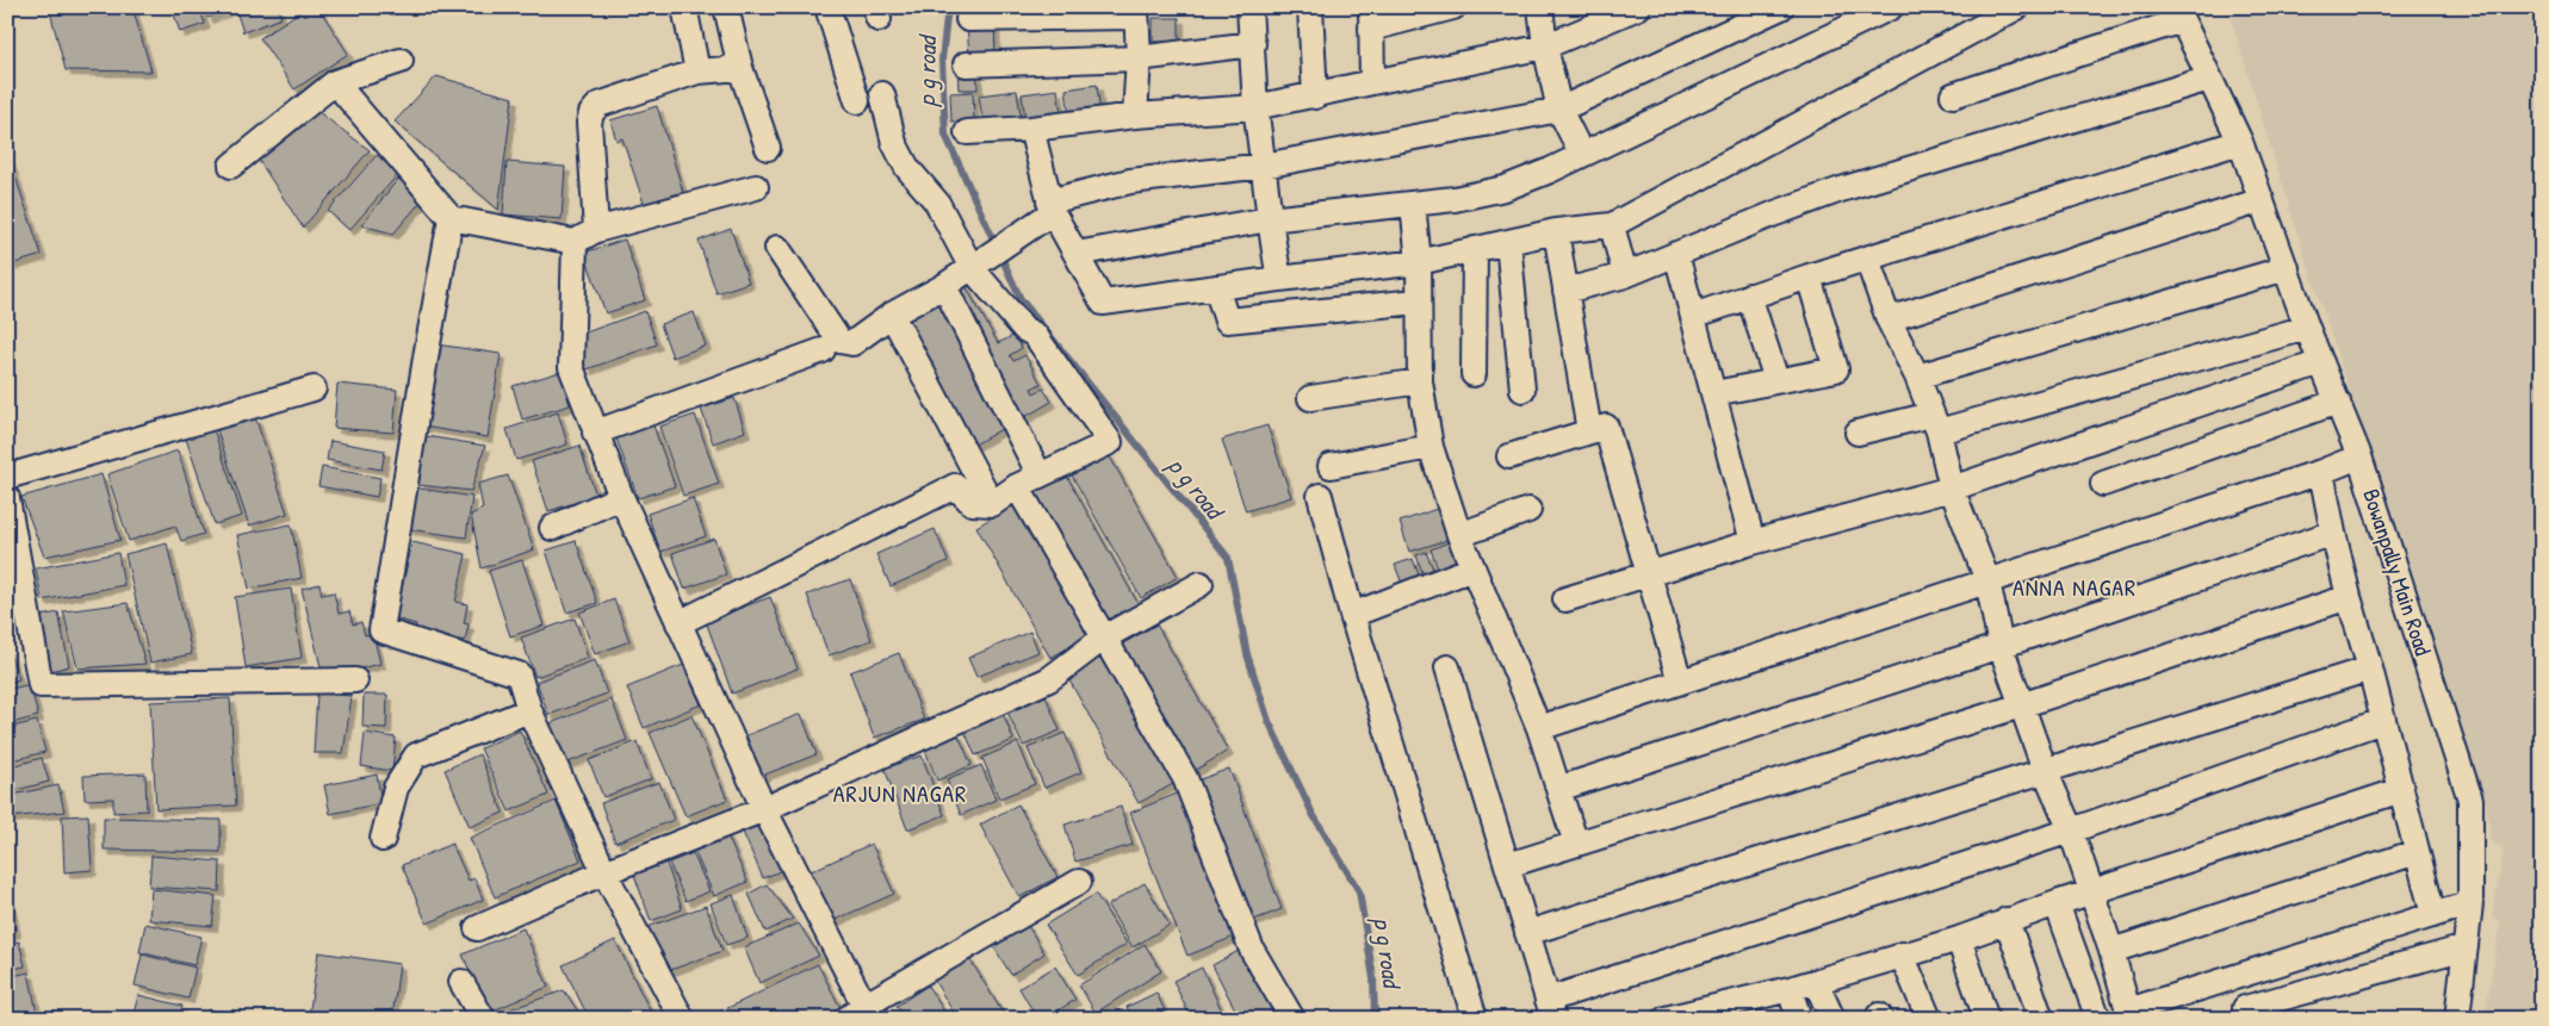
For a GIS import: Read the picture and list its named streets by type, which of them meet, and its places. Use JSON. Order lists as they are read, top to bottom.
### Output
{
  "streets": {
    "street": ["Bowanpally Main Road"]
  },
  "districts": ["ANNA NAGAR", "ARJUN NAGAR"],
  "water": ["p g road"]
}
